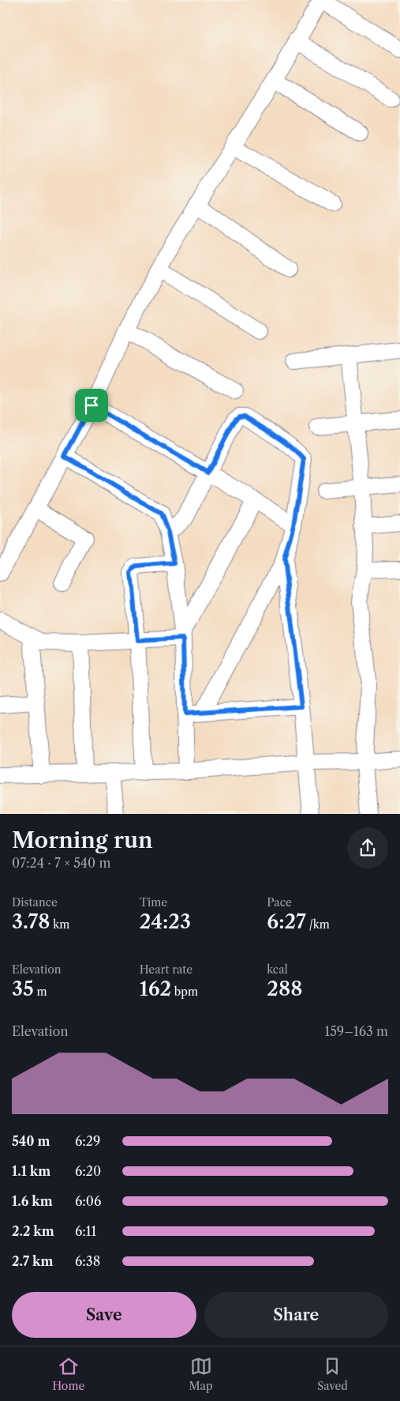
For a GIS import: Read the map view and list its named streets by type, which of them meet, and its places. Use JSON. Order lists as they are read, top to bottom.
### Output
{
  "page": {
    "heading": ["Morning run", "07:24 · 7 × 540 m"],
    "stats": [
      ["Distance", "3.78 km"],
      ["Time", "24:23"],
      ["Pace", "6:27 /km"],
      ["Elevation", "35 m"],
      ["Heart rate", "162 bpm"],
      ["kcal", "288"]
    ],
    "chart": ["Elevation", "159–163 m"],
    "list": [
      {
        "name": "540 m",
        "note": "6:29"
      },
      {
        "name": "1.1 km",
        "note": "6:20"
      },
      {
        "name": "1.6 km",
        "note": "6:06"
      },
      {
        "name": "2.2 km",
        "note": "6:11"
      },
      {
        "name": "2.7 km",
        "note": "6:38"
      }
    ],
    "buttons": ["Save", "Share"],
    "tabs": ["Home", "Map", "Saved"]
  }
}
